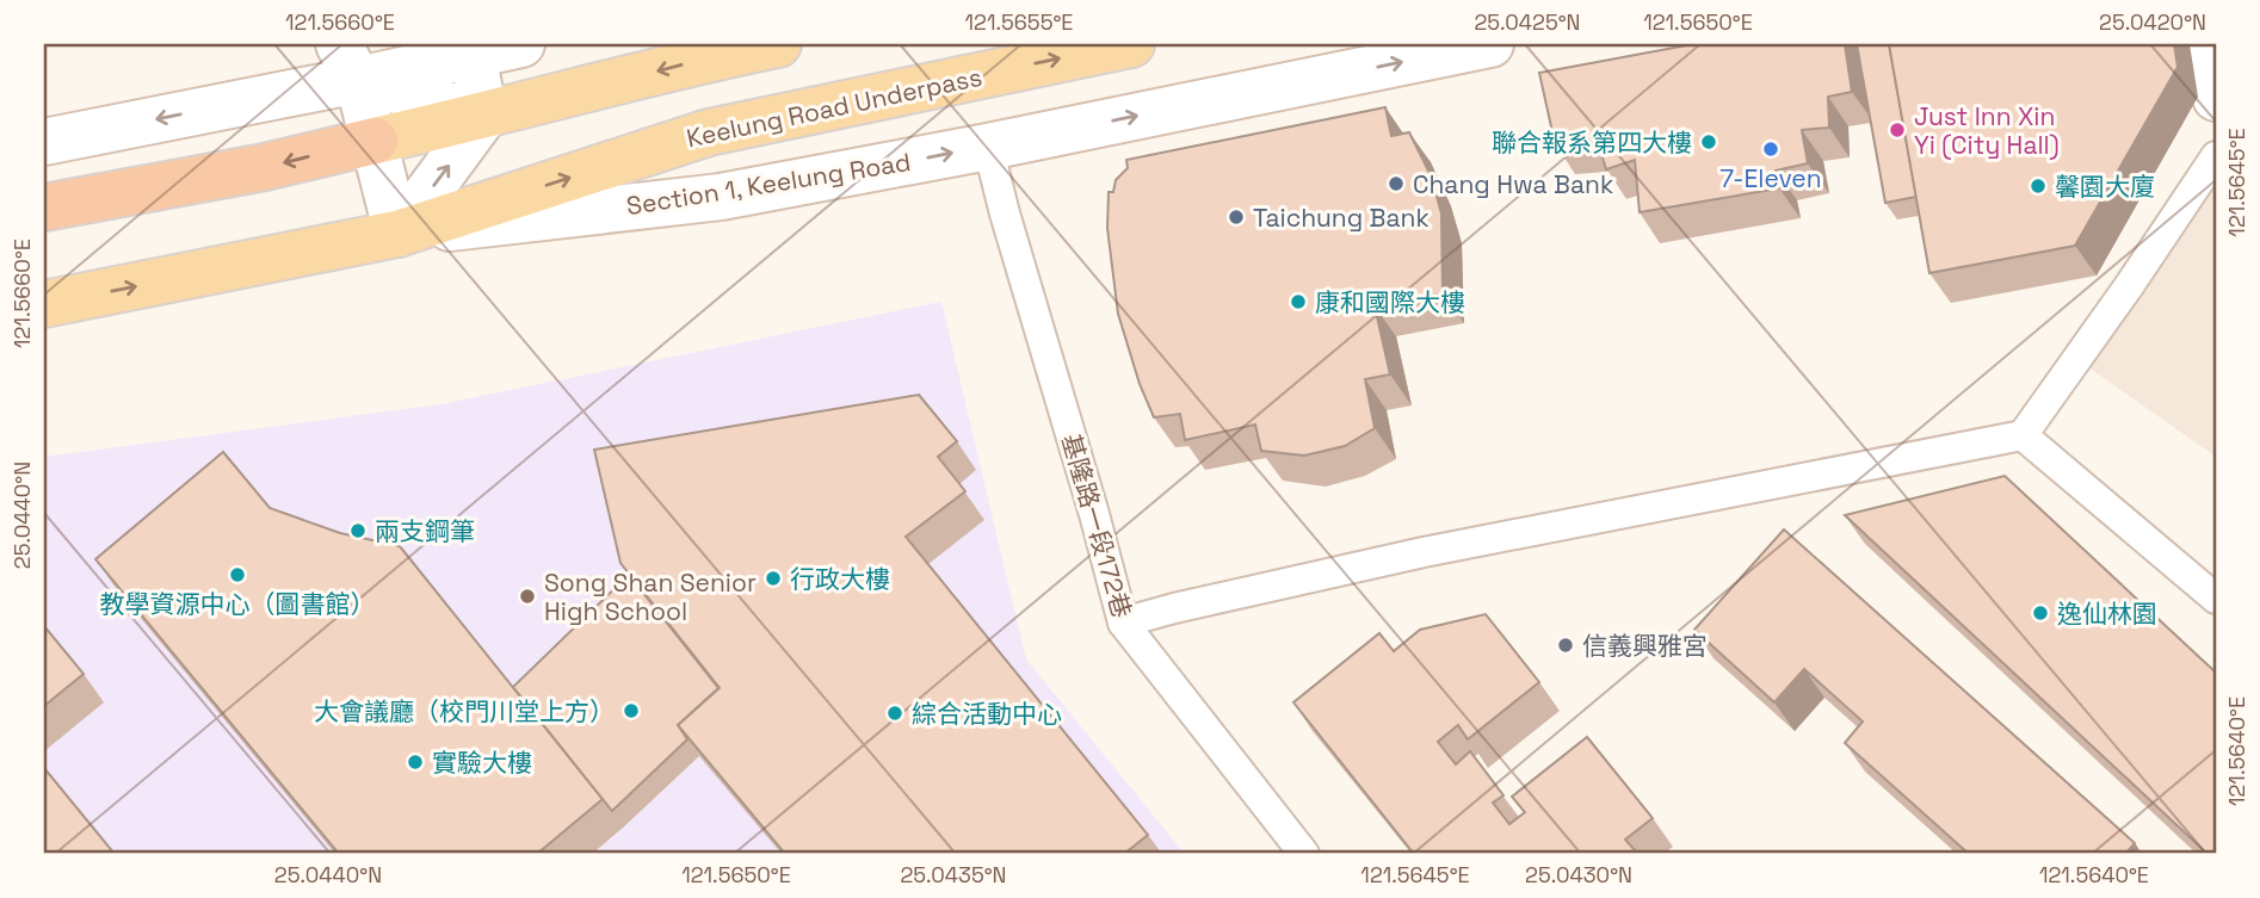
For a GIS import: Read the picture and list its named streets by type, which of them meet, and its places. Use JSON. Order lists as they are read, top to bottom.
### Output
{
  "streets": {
    "main road": ["Keelung Road Underpass", "Section 1, Keelung Road"],
    "lane": ["基隆路一段172巷"]
  },
  "crossings": [
    ["Keelung Road Underpass", "Section 1, Keelung Road"],
    ["Section 1, Keelung Road", "基隆路一段172巷"]
  ],
  "places": [
    "Just Inn Xin Yi (City Hall)",
    "聯合報系第四大樓",
    "7-Eleven",
    "Chang Hwa Bank",
    "馨園大廈",
    "Taichung Bank",
    "康和國際大樓",
    "兩支鋼筆",
    "教學資源中心（圖書館）",
    "行政大樓",
    "Song Shan Senior High School",
    "逸仙林園",
    "信義興雅宮",
    "大會議廳（校門川堂上方）",
    "綜合活動中心",
    "實驗大樓"
  ],
  "coordinates": [
    "121.5660°E",
    "121.5655°E",
    "25.0425°N",
    "121.5650°E",
    "25.0420°N",
    "121.5645°E",
    "25.0440°N",
    "121.5640°E",
    "25.0435°N",
    "25.0430°N"
  ]
}
